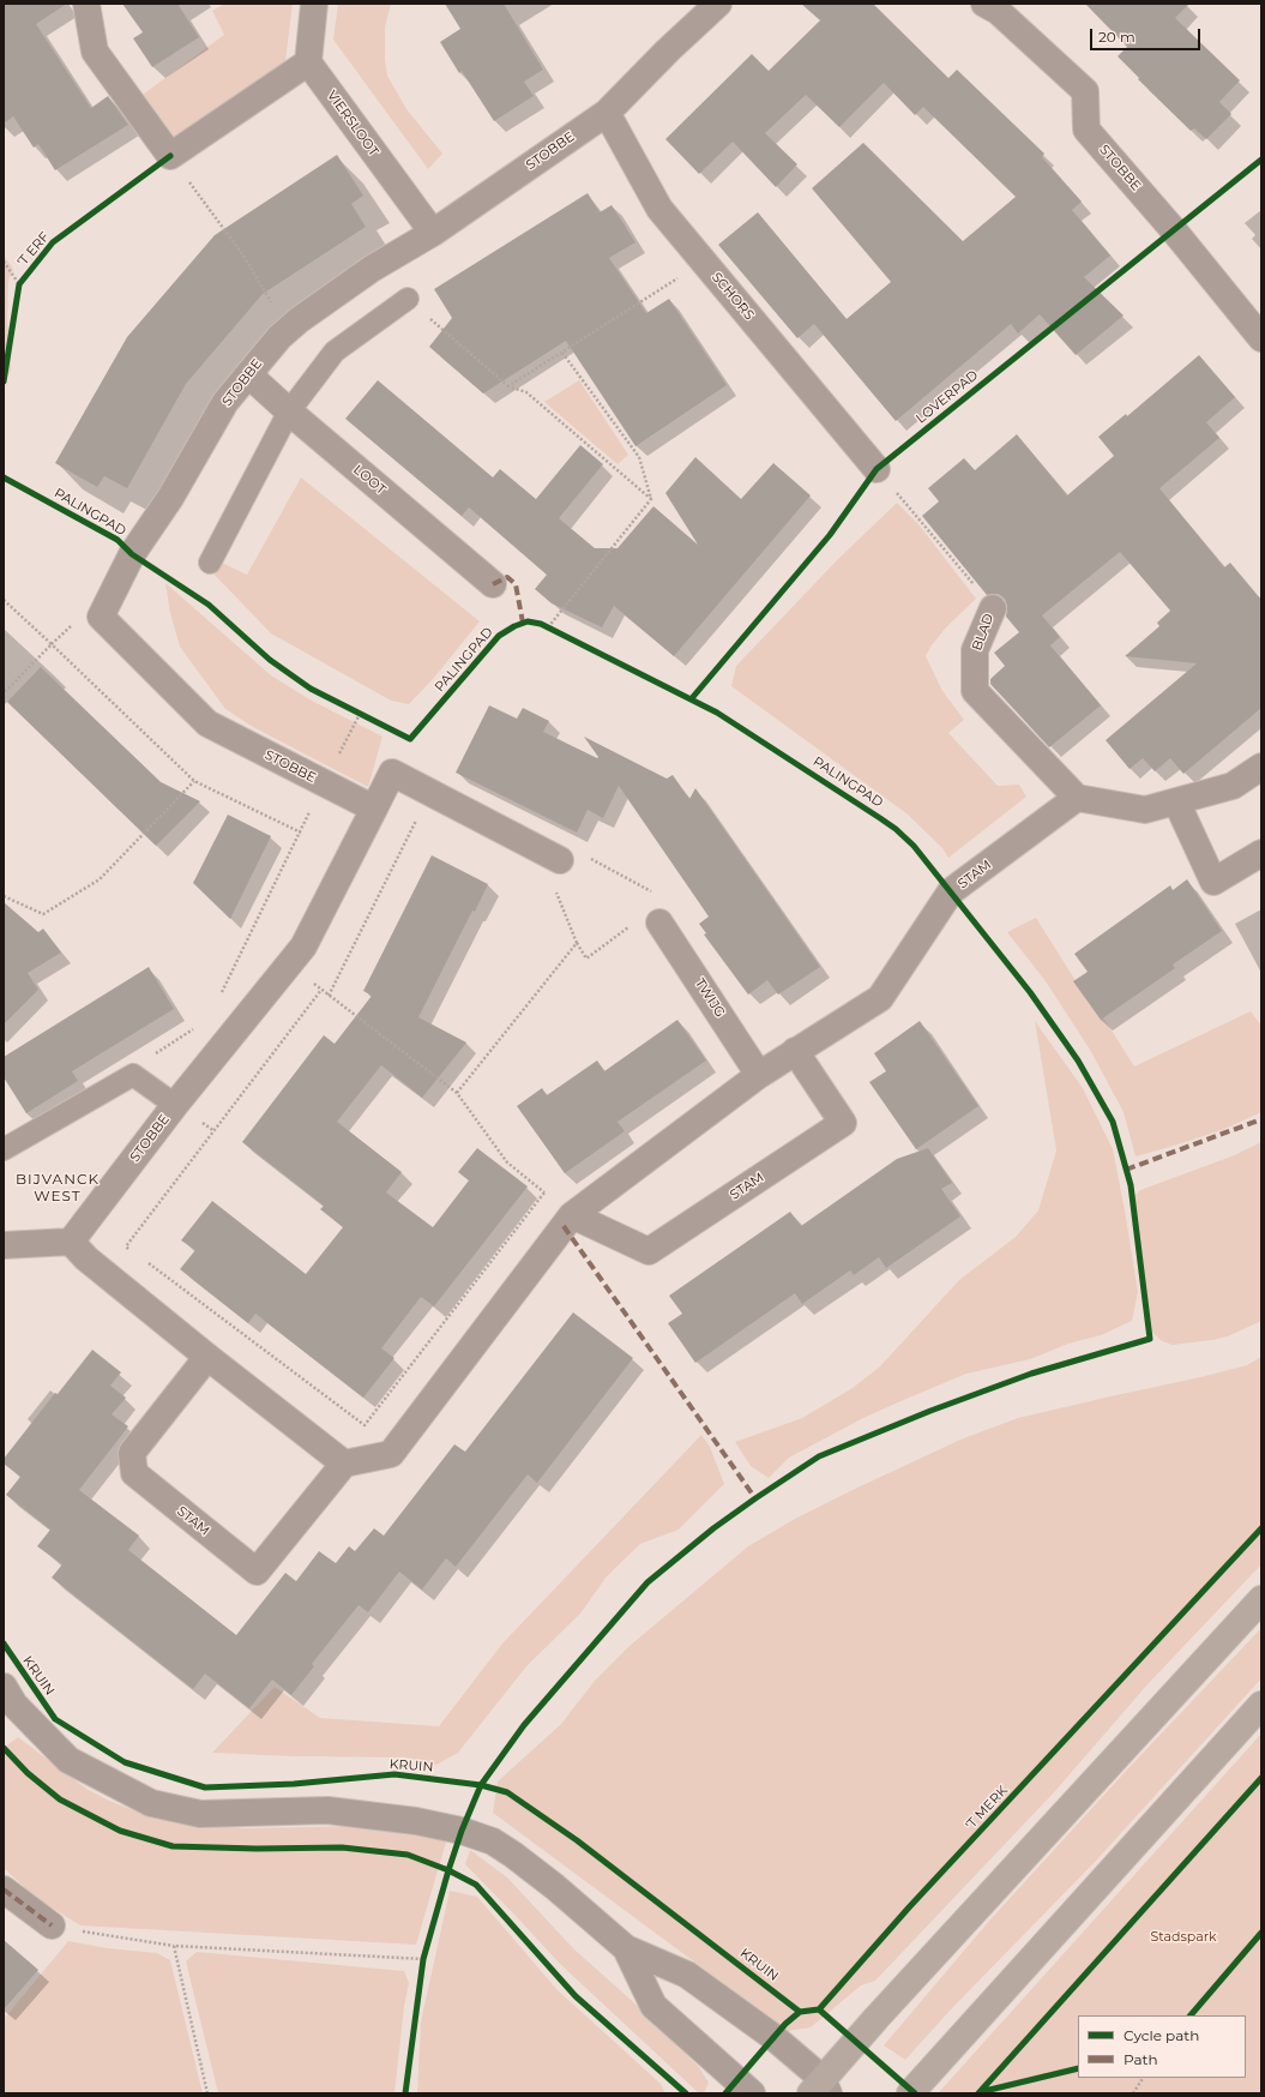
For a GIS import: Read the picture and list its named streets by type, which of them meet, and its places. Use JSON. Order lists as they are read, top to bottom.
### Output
{
  "streets": {
    "street": [
      "VIERSLOOT",
      "STOBBE",
      "SCHORS",
      "LOOT",
      "BLAD",
      "STAM",
      "TWIJG"
    ],
    "cycle path": [
      "'T ERF",
      "LOVERPAD",
      "PALINGPAD",
      "KRUIN",
      "'T MERK"
    ]
  },
  "crossings": [
    ["VIERSLOOT", "STOBBE"],
    ["STOBBE", "SCHORS"],
    ["STOBBE", "LOOT"],
    ["SCHORS", "BLAD"],
    ["BLAD", "STAM"],
    ["STAM", "TWIJG"]
  ],
  "districts": ["BIJVANCK WEST"],
  "parks": ["Stadspark"],
  "legend": ["Cycle path", "Path"],
  "scale_bar": "20 m"
}
